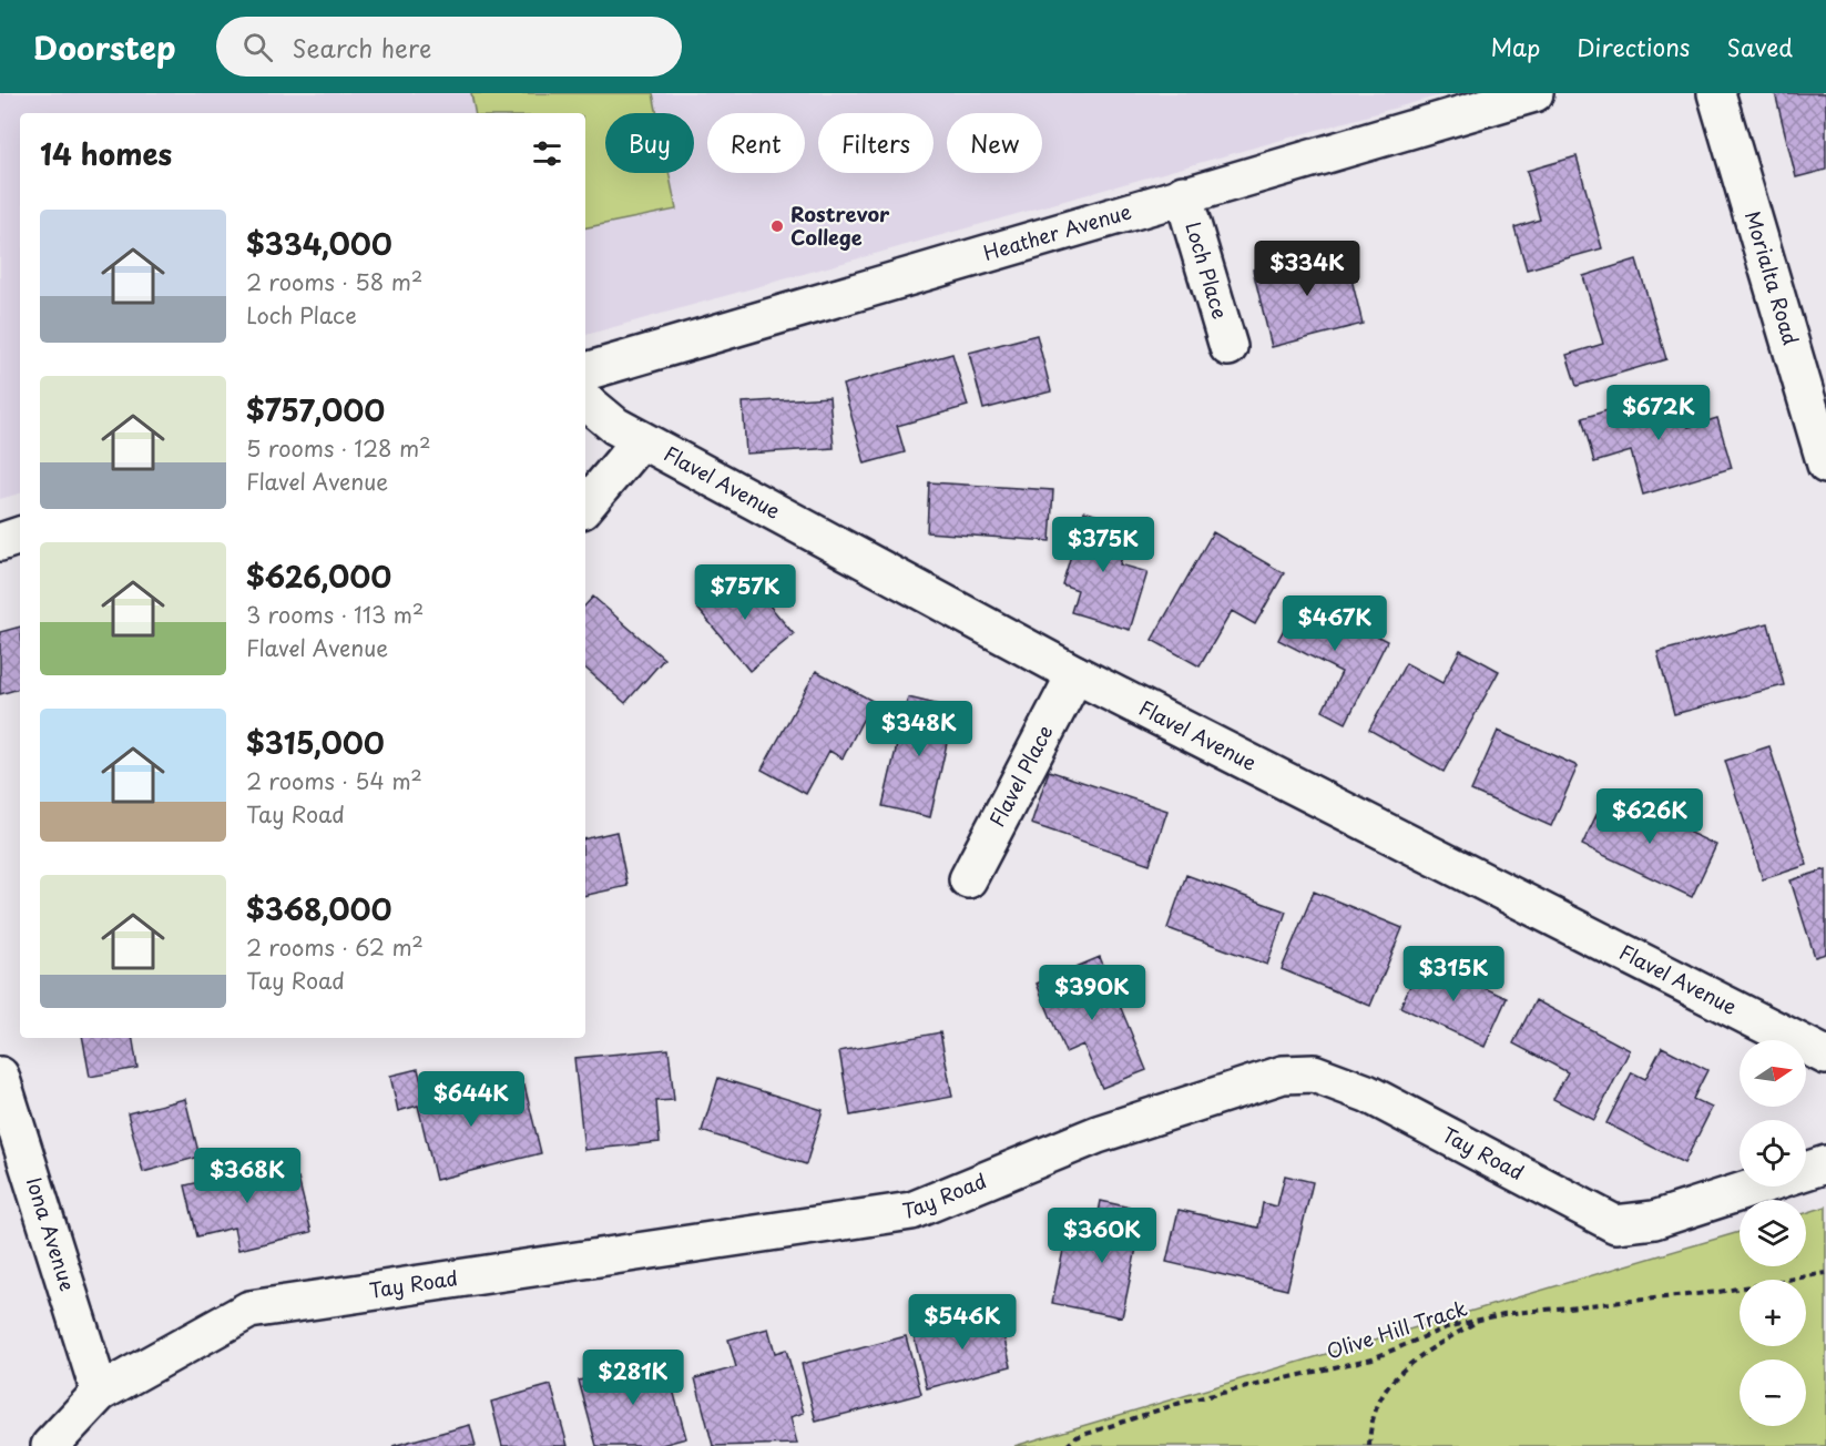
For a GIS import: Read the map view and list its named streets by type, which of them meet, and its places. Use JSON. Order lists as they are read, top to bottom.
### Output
{
  "streets": {
    "street": [
      "Heather Avenue",
      "Loch Place",
      "Morialta Road",
      "Flavel Avenue",
      "Flavel Place",
      "Tay Road",
      "Iona Avenue"
    ],
    "path": ["Olive Hill Track"]
  },
  "crossings": [
    ["Heather Avenue", "Loch Place"],
    ["Flavel Avenue", "Flavel Place"],
    ["Tay Road", "Iona Avenue"]
  ],
  "places": ["Rostrevor College"],
  "north": "right",
  "page": {
    "header": "Doorstep",
    "search": "Search here",
    "nav": ["Map", "Directions", "Saved"],
    "chip": [
      "Buy",
      "Rent",
      "Filters",
      "New"
    ],
    "heading": "14 homes",
    "list": [
      {
        "name": "$334,000",
        "note": "2 rooms · 58 m² · Loch Place"
      },
      {
        "name": "$757,000",
        "note": "5 rooms · 128 m² · Flavel Avenue"
      },
      {
        "name": "$626,000",
        "note": "3 rooms · 113 m² · Flavel Avenue"
      },
      {
        "name": "$315,000",
        "note": "2 rooms · 54 m² · Tay Road"
      },
      {
        "name": "$368,000",
        "note": "2 rooms · 62 m² · Tay Road"
      }
    ],
    "price": [
      "$334K",
      "$672K",
      "$375K",
      "$757K",
      "$467K",
      "$348K",
      "$626K",
      "$315K",
      "$390K",
      "$644K",
      "$368K",
      "$360K",
      "$546K",
      "$281K"
    ],
    "map_buttons": ["+", "−"]
  }
}
